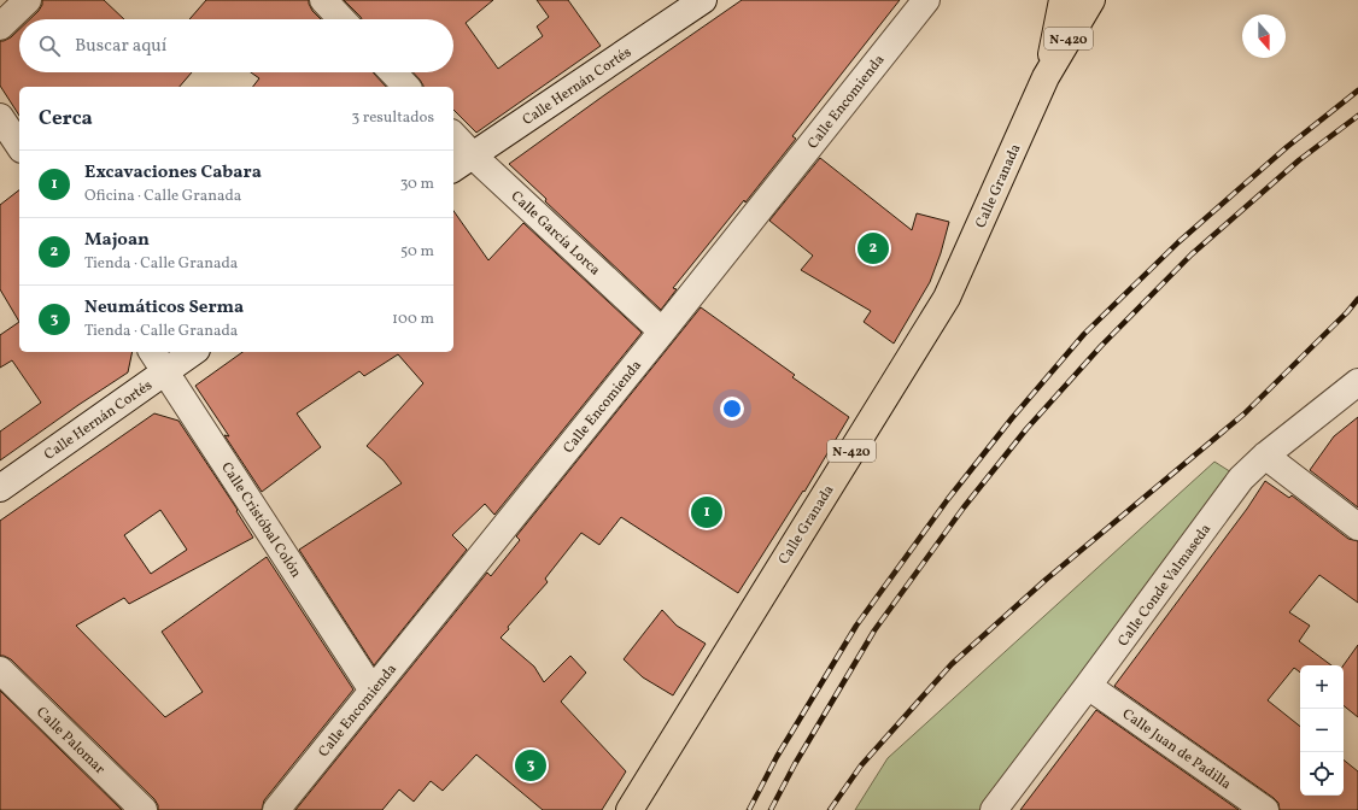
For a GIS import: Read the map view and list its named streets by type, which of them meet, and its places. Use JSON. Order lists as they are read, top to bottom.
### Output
{
  "streets": {
    "highway": ["N-420", "Calle Granada"],
    "street": [
      "Calle Hernán Cortés",
      "Calle Encomienda",
      "Calle García Lorca",
      "Calle Cristóbal Colón",
      "Calle Conde Valmaseda",
      "Calle Palomar",
      "Calle Juan de Padilla"
    ]
  },
  "crossings": [
    ["N-420", "Calle Granada"],
    ["Calle Hernán Cortés", "Calle García Lorca"],
    ["Calle Hernán Cortés", "Calle Cristóbal Colón"],
    ["Calle Encomienda", "Calle García Lorca"],
    ["Calle Encomienda", "Calle Cristóbal Colón"],
    ["Calle Conde Valmaseda", "Calle Juan de Padilla"]
  ],
  "north": "bottom",
  "page": {
    "search": "Buscar aquí",
    "heading": ["Cerca", "3 resultados"],
    "list": [
      {
        "mark": "1",
        "name": "Excavaciones Cabara",
        "note": "Oficina · Calle Granada",
        "value": "30 m"
      },
      {
        "mark": "2",
        "name": "Majoan",
        "note": "Tienda · Calle Granada",
        "value": "50 m"
      },
      {
        "mark": "3",
        "name": "Neumáticos Serma",
        "note": "Tienda · Calle Granada",
        "value": "100 m"
      }
    ],
    "pins": ["2", "1", "3"],
    "map_buttons": ["+", "−"]
  }
}
